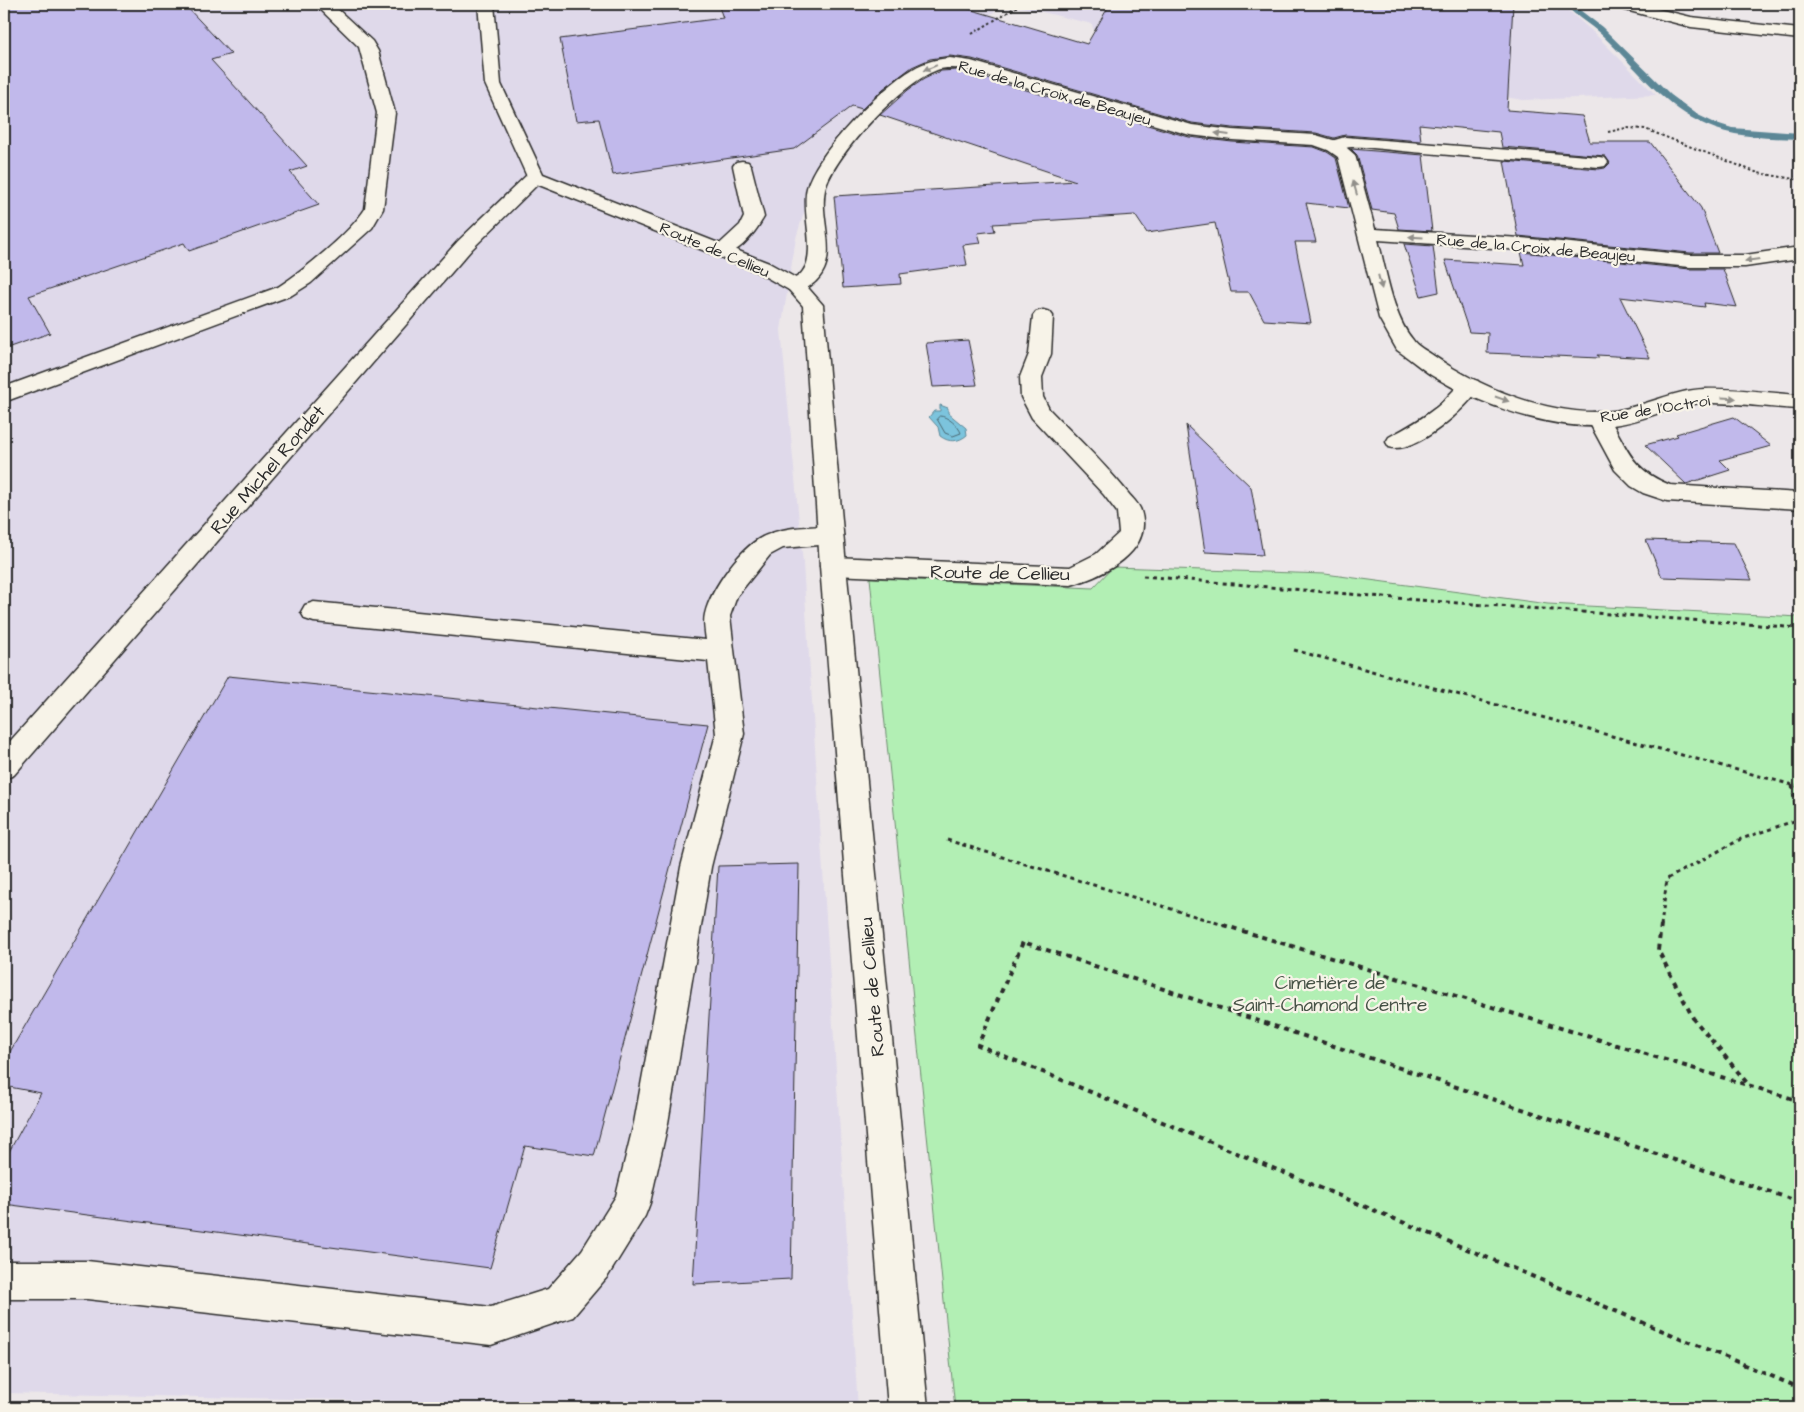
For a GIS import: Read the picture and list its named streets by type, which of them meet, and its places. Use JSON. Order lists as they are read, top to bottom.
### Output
{
  "streets": {
    "street": [
      "Rue de la Croix de Beaujeu",
      "Route de Cellieu",
      "Rue de l'Octroi",
      "Rue Michel Rondet"
    ]
  },
  "crossings": [
    ["Rue de la Croix de Beaujeu", "Route de Cellieu"],
    ["Rue de la Croix de Beaujeu", "Rue de l'Octroi"],
    ["Route de Cellieu", "Rue Michel Rondet"]
  ],
  "parks": ["Cimetière de Saint-Chamond Centre"]
}
